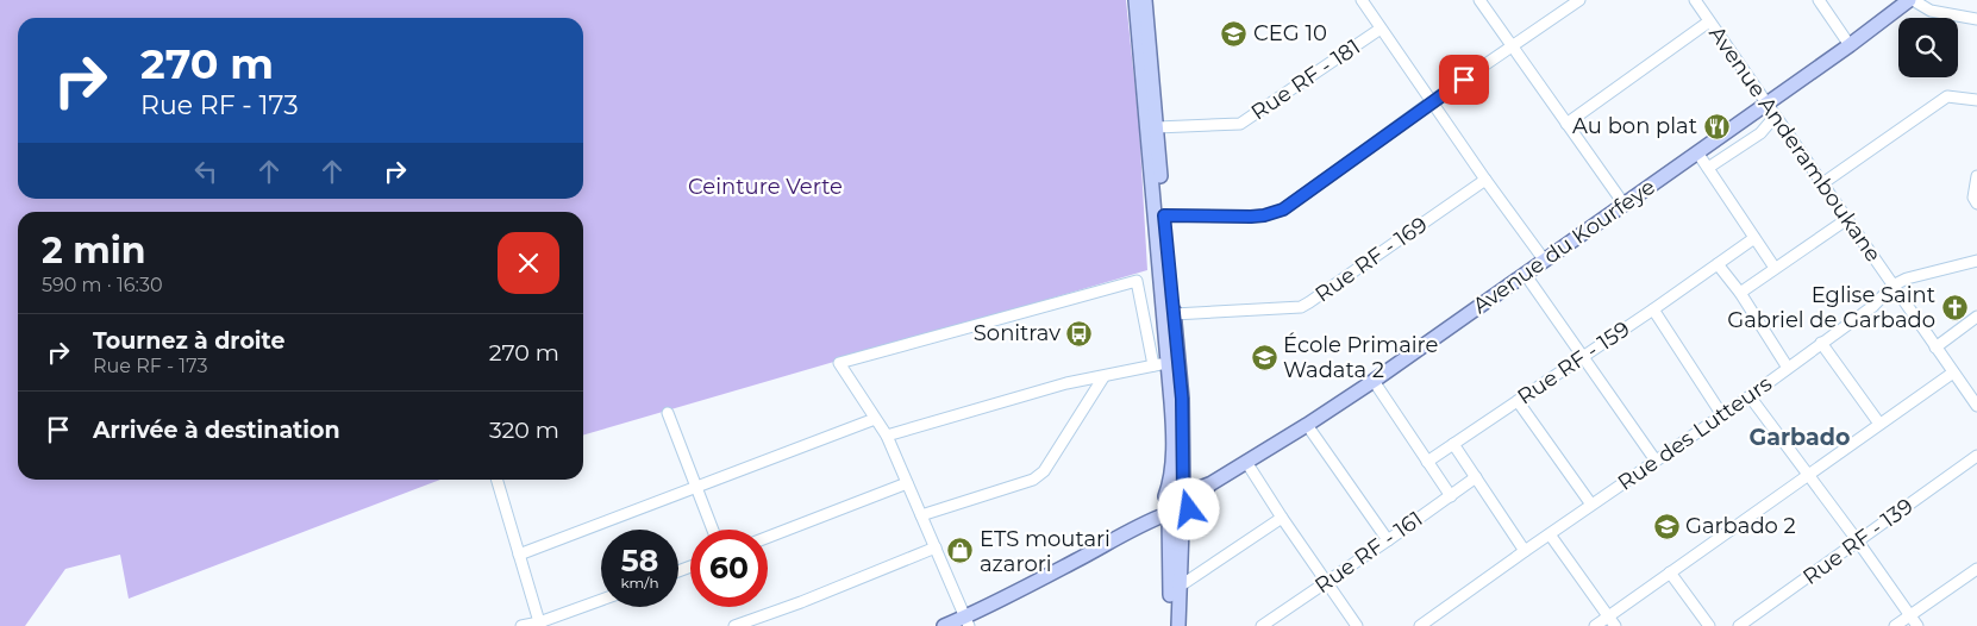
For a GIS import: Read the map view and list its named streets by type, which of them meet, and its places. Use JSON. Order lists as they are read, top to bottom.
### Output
{
  "streets": {
    "main road": ["Avenue du Kourfeye"],
    "street": [
      "Rue RF - 181",
      "Avenue Anderamboukane",
      "Rue RF - 169",
      "Rue RF - 159",
      "Rue des Lutteurs",
      "Rue RF - 139",
      "Rue RF - 161"
    ]
  },
  "crossings": [
    ["Avenue Anderamboukane", "Avenue du Kourfeye"],
    ["Avenue Anderamboukane", "Rue des Lutteurs"]
  ],
  "districts": ["Garbado"],
  "parks": ["Ceinture Verte"],
  "places": {
    "school or university": ["CEG 10", "École Primaire Wadata 2", "Garbado 2"],
    "restaurant": ["Au bon plat"],
    "church": ["Eglise Saint Gabriel de Garbado"],
    "bus stop": ["Sonitrav"],
    "shop": ["ETS moutari azarori"]
  },
  "page": {
    "turn": ["270 m", "Rue RF - 173"],
    "heading": ["2 min", "590 m · 16:30"],
    "list": [
      {
        "name": "Tournez à droite",
        "note": "Rue RF - 173",
        "value": "270 m"
      },
      {
        "name": "Arrivée à destination",
        "value": "320 m"
      }
    ],
    "speed": "58 km/h",
    "limit": "60"
  }
}
